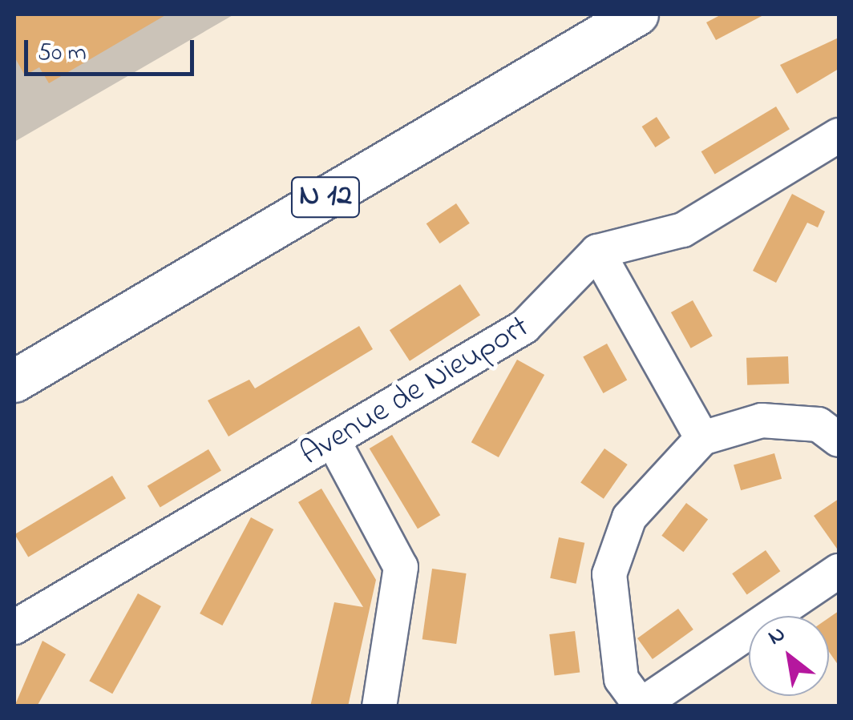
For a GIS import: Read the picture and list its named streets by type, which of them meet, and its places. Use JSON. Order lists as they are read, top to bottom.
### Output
{
  "streets": {
    "main road": ["N 12"],
    "street": ["Avenue de Nieuport"]
  },
  "scale_bar": "50 m",
  "north": "top left"
}
